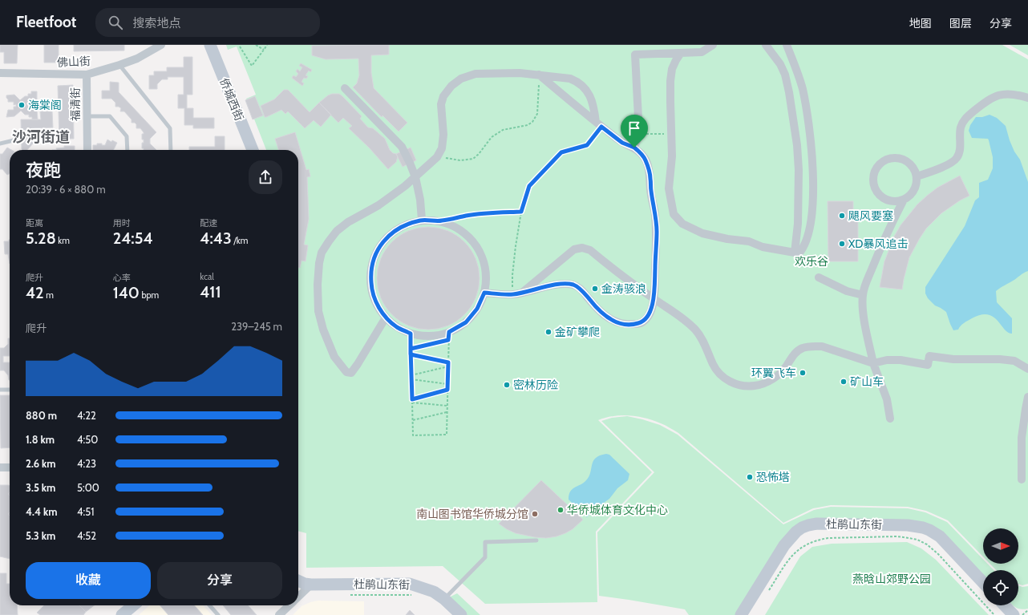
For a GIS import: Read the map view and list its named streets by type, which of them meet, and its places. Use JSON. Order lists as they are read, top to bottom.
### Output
{
  "streets": {
    "street": [
      "佛山街",
      "侨城西街",
      "福清街",
      "杜鹃山东街"
    ]
  },
  "crossings": [
    ["佛山街", "福清街"]
  ],
  "districts": ["沙河街道"],
  "parks": ["欢乐谷", "燕晗山郊野公园"],
  "places": [
    "海棠阁",
    "飓风要塞",
    "XD暴风追击",
    "金涛骇浪",
    "金矿攀爬",
    "环翼飞车",
    "矿山车",
    "密林历险",
    "恐怖塔",
    "华侨城体育文化中心",
    "南山图书馆华侨城分馆"
  ],
  "north": "right",
  "page": {
    "header": "Fleetfoot",
    "search": "搜索地点",
    "nav": ["地图", "图层", "分享"],
    "heading": ["夜跑", "20:39 · 6 × 880 m"],
    "stats": [
      ["距离", "5.28 km"],
      ["用时", "24:54"],
      ["配速", "4:43 /km"],
      ["爬升", "42 m"],
      ["心率", "140 bpm"],
      ["kcal", "411"]
    ],
    "chart": ["爬升", "239–245 m"],
    "list": [
      {
        "name": "880 m",
        "note": "4:22"
      },
      {
        "name": "1.8 km",
        "note": "4:50"
      },
      {
        "name": "2.6 km",
        "note": "4:23"
      },
      {
        "name": "3.5 km",
        "note": "5:00"
      },
      {
        "name": "4.4 km",
        "note": "4:51"
      },
      {
        "name": "5.3 km",
        "note": "4:52"
      }
    ],
    "buttons": ["收藏", "分享"]
  }
}
